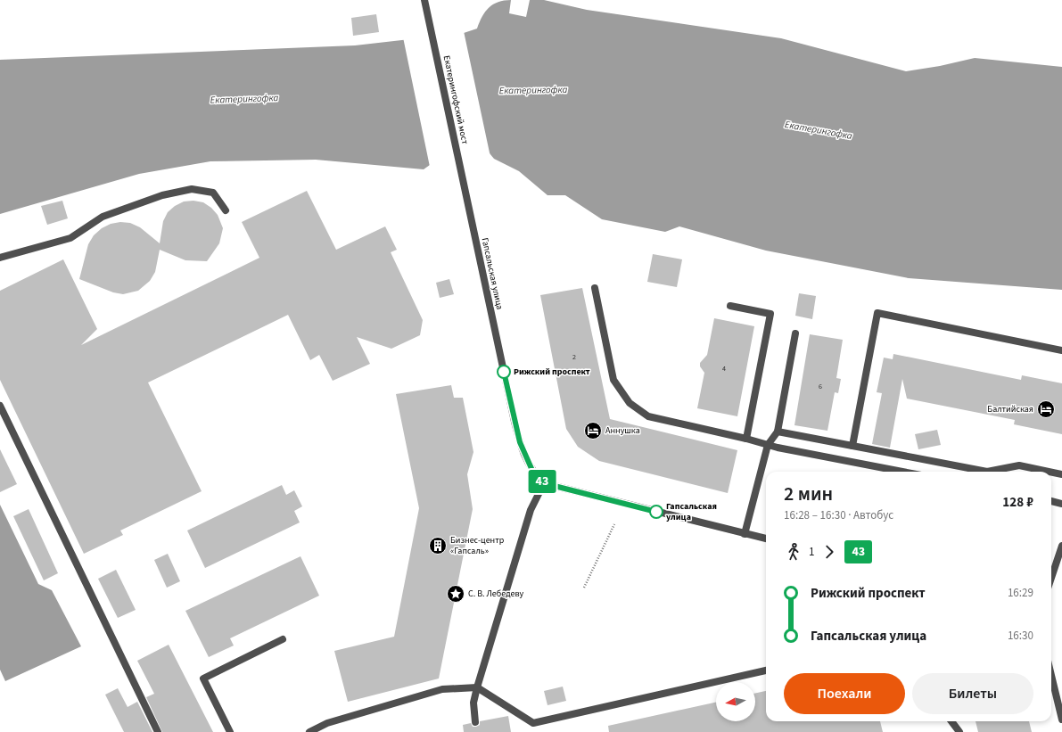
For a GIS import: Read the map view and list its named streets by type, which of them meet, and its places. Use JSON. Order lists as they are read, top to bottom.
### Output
{
  "streets": {
    "street": ["Екатерингофский мост", "Гапсальская улица"]
  },
  "crossings": [
    ["Екатерингофский мост", "Гапсальская улица"]
  ],
  "water": ["Екатерингофка"],
  "places": {
    "other": ["Рижский проспект", "Гапсальская улица"],
    "hotel": ["Балтийская", "Аннушка"],
    "building": ["Бизнес-центр «Гапсаль»"],
    "place": ["С. В. Лебедеву"]
  },
  "lines": ["bus line 43"],
  "house_numbers": ["2", "4", "6"],
  "north": "left",
  "page": {
    "on_map": "43",
    "heading": ["2 мин", "16:28 – 16:30 · Автобус", "128 ₽"],
    "legs": ["1", "43"],
    "list": [
      {
        "name": "Рижский проспект",
        "value": "16:29"
      },
      {
        "name": "Гапсальская улица",
        "value": "16:30"
      }
    ],
    "buttons": ["Поехали", "Билеты"]
  }
}
